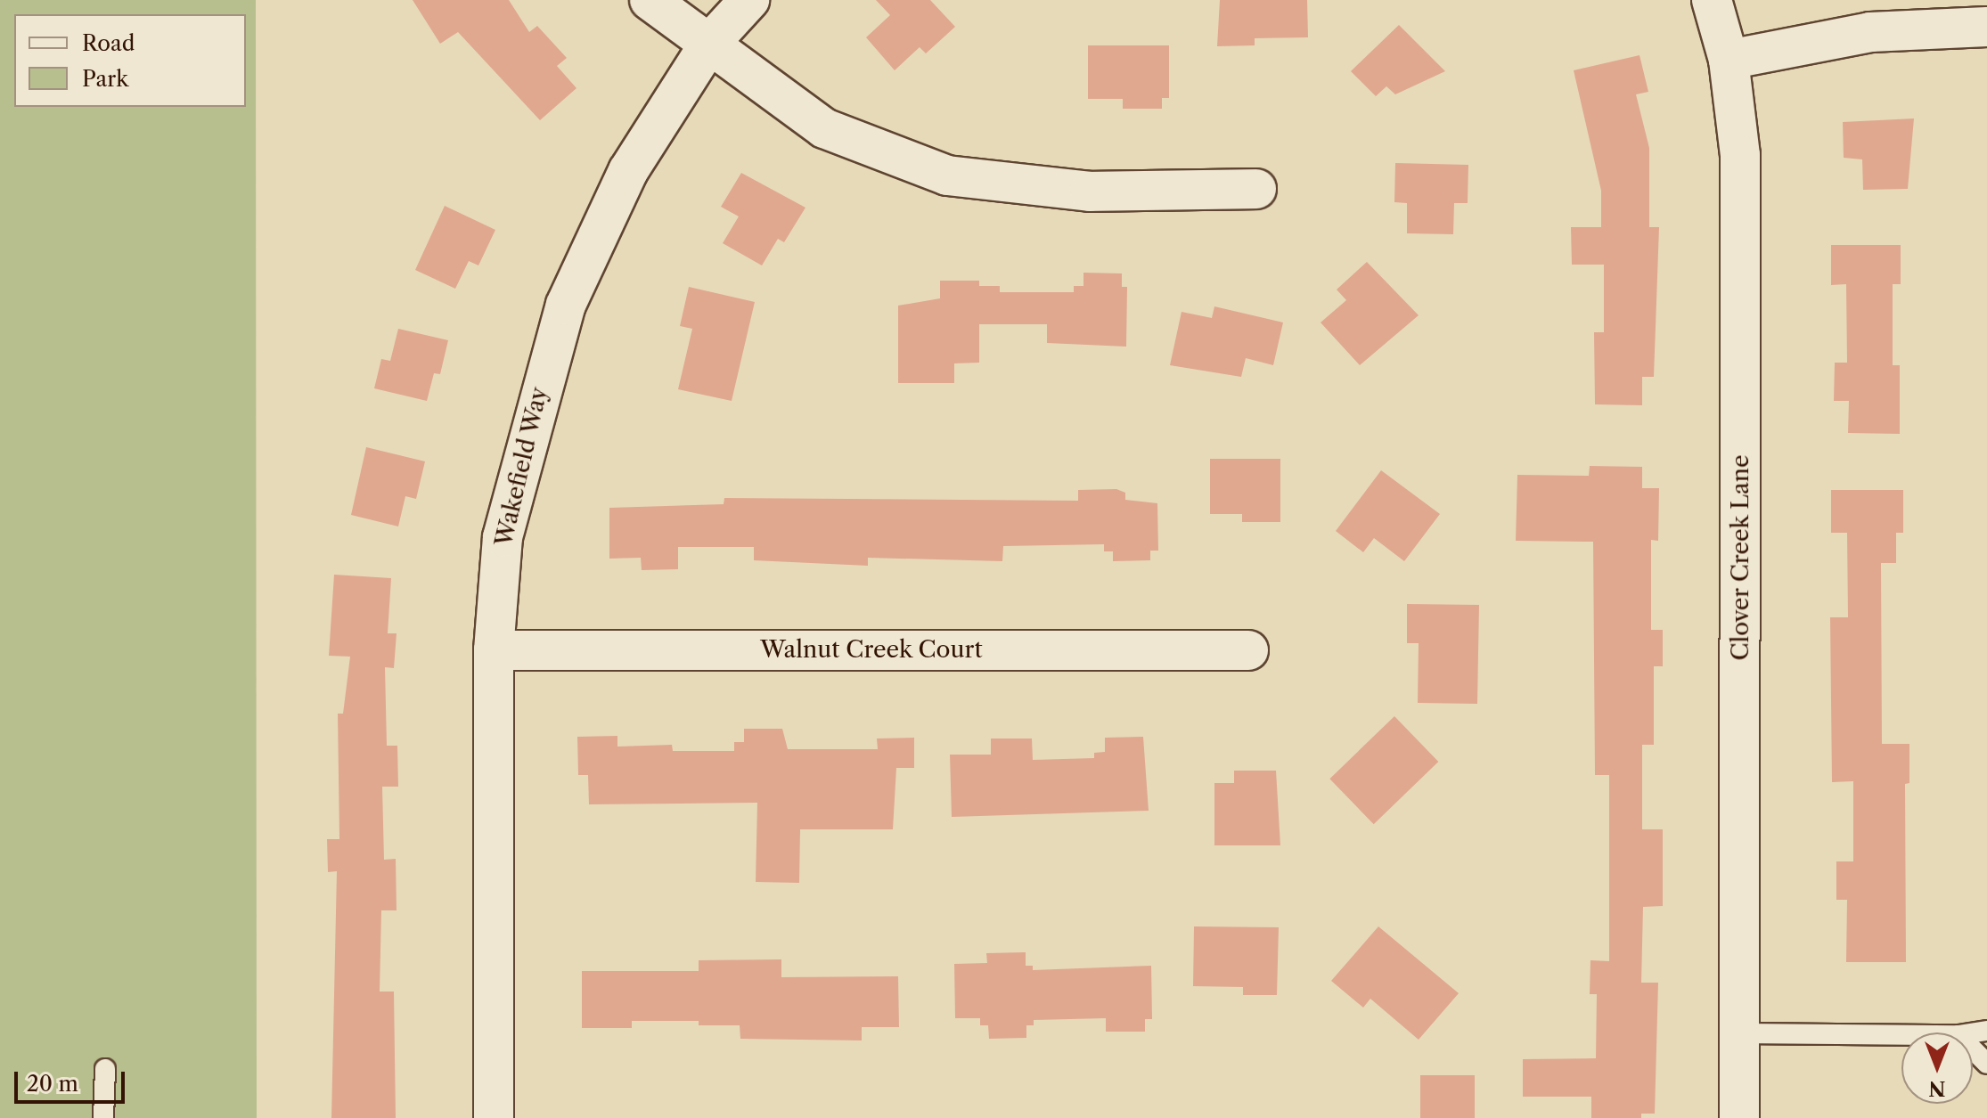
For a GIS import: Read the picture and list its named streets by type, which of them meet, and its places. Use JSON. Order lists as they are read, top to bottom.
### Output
{
  "streets": {
    "street": ["Wakefield Way", "Clover Creek Lane", "Walnut Creek Court"]
  },
  "crossings": [
    ["Wakefield Way", "Walnut Creek Court"]
  ],
  "legend": ["Road", "Park"],
  "scale_bar": "20 m",
  "north": "bottom"
}
